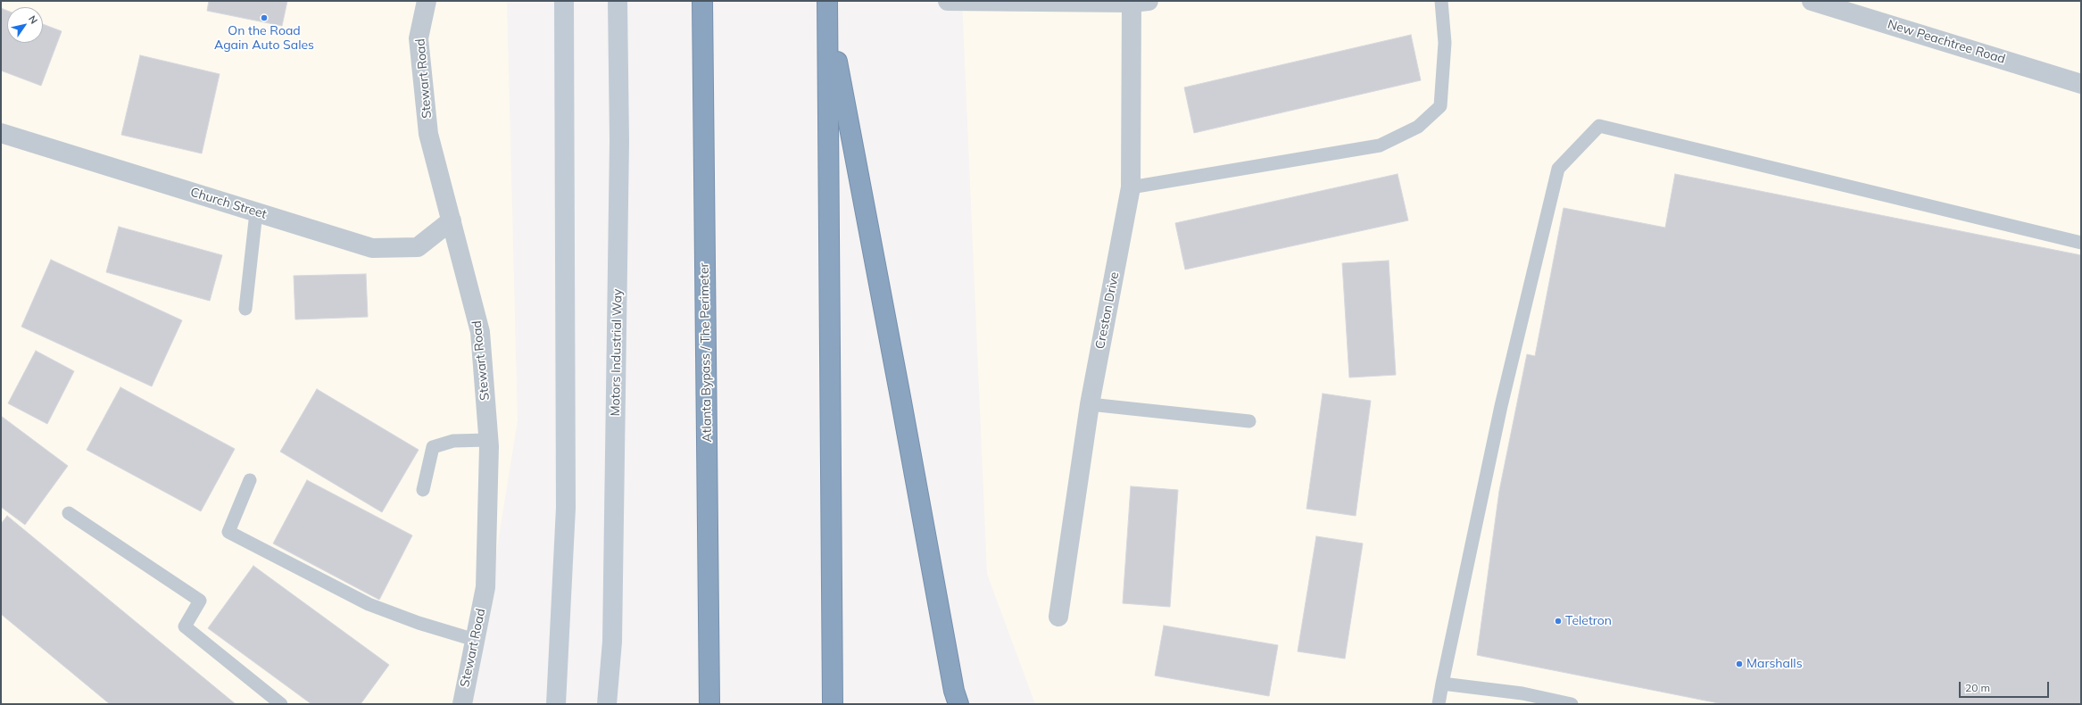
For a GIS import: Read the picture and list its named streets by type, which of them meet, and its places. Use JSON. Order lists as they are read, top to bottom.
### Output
{
  "streets": {
    "highway": ["Atlanta Bypass / The Perimeter"],
    "main road": ["Motors Industrial Way"],
    "street": [
      "New Peachtree Road",
      "Stewart Road",
      "Church Street",
      "Creston Drive"
    ]
  },
  "crossings": [
    ["Stewart Road", "Church Street"]
  ],
  "places": ["On the Road Again Auto Sales", "Teletron", "Marshalls"],
  "scale_bar": "20 m",
  "north": "top right"
}
